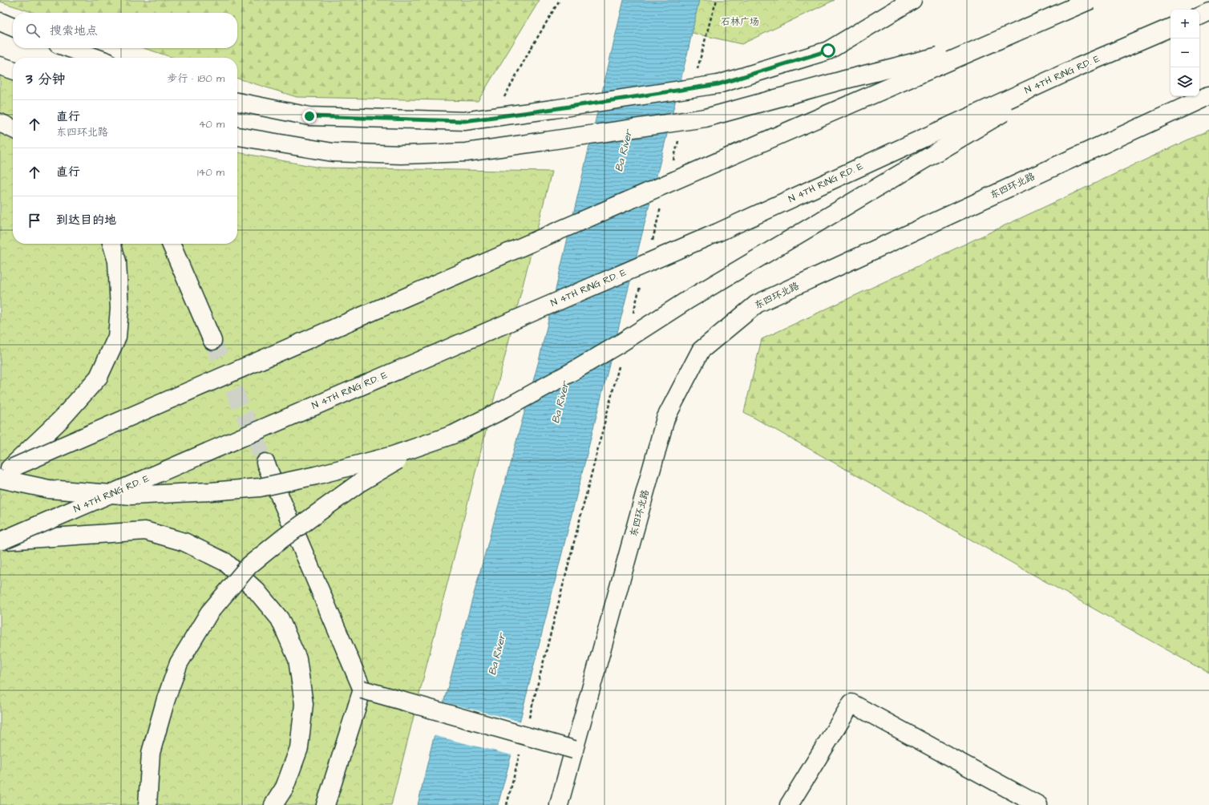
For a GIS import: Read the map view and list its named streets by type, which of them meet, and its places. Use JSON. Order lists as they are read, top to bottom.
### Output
{
  "streets": {
    "main road": ["N 4TH RING RD. E", "东四环北路"]
  },
  "water": ["Ba River"],
  "parks": ["石林广场"],
  "page": {
    "map_buttons": ["+", "−"],
    "search": "搜索地点",
    "heading": ["3 分钟", "步行 · 180 m"],
    "list": [
      ["直行", "东四环北路", "40 m"],
      ["直行", "140 m"],
      "到达目的地"
    ]
  }
}
